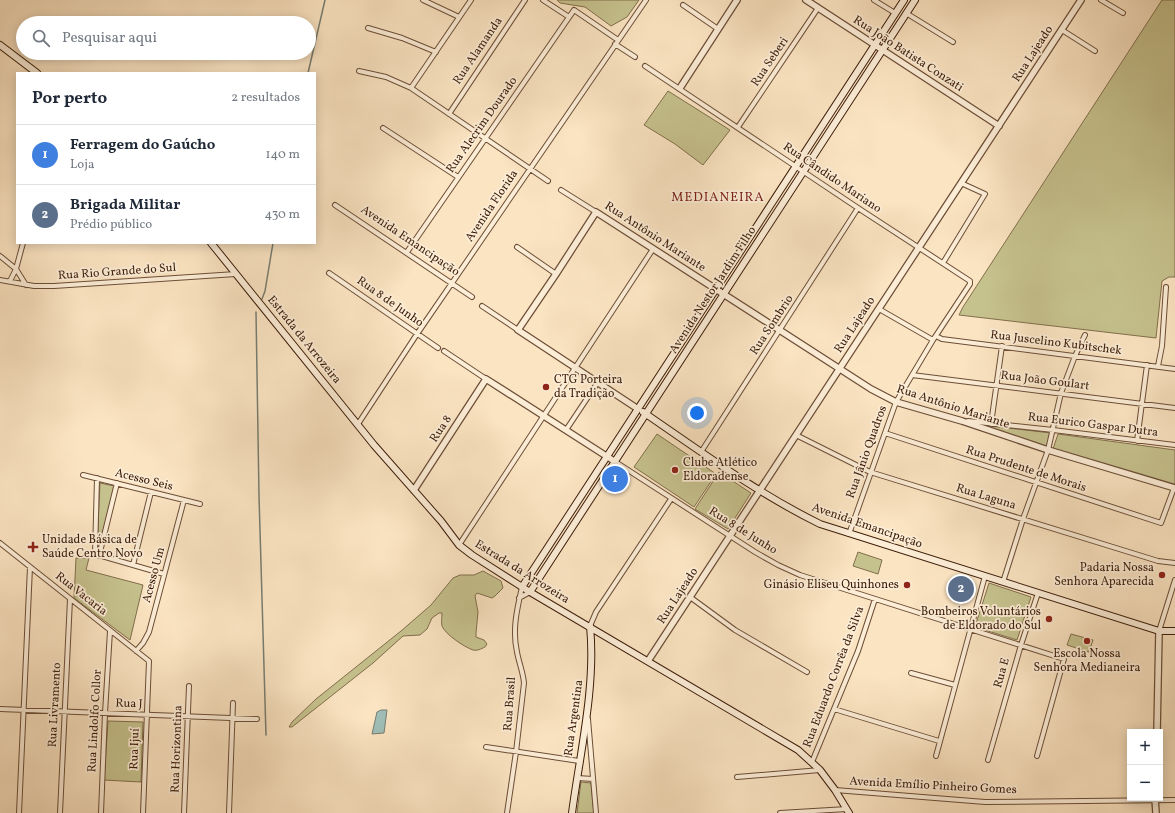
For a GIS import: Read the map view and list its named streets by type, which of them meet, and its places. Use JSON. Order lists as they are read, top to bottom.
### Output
{
  "streets": {
    "main road": [
      "Avenida Emancipação",
      "Avenida Nestor Jardim Filho",
      "Estrada da Arrozeira",
      "Rua Argentina"
    ],
    "street": [
      "Rua Alamanda",
      "Rua João Batista Conzati",
      "Rua Lajeado",
      "Rua Seberi",
      "Rua Alecrim Dourado",
      "Rua Cândido Mariano",
      "Avenida Florida",
      "Rua Antônio Mariante",
      "Rua Rio Grande do Sul",
      "Rua 8 de Junho",
      "Rua Sombrio",
      "Rua Juscelino Kubitschek",
      "Rua João Goulart",
      "Rua Eurico Gaspar Dutra",
      "Rua 8",
      "Rua Jânio Quadros",
      "Rua Prudente de Morais",
      "Acesso Seis",
      "Rua Laguna",
      "Acesso Um",
      "Rua Vacaria",
      "Rua E",
      "Rua Eduardo Corrêa da Silva",
      "Rua J",
      "Rua Brasil",
      "Rua Livramento",
      "Rua Lindolfo Collor",
      "Rua Ijuí",
      "Rua Horizontina",
      "Avenida Emílio Pinheiro Gomes"
    ]
  },
  "crossings": [
    ["Rua João Batista Conzati", "Rua Lajeado"],
    ["Rua João Batista Conzati", "Rua Seberi"],
    ["Rua João Batista Conzati", "Avenida Nestor Jardim Filho"],
    ["Rua Lajeado", "Rua Cândido Mariano"],
    ["Rua Lajeado", "Rua Antônio Mariante"],
    ["Rua Lajeado", "Avenida Emancipação"],
    ["Rua Lajeado", "Rua 8 de Junho"],
    ["Rua Lajeado", "Estrada da Arrozeira"],
    ["Rua Lajeado", "Rua Laguna"],
    ["Rua Seberi", "Rua Cândido Mariano"],
    ["Rua Alecrim Dourado", "Avenida Florida"],
    ["Rua Alecrim Dourado", "Avenida Emancipação"],
    ["Rua Cândido Mariano", "Avenida Nestor Jardim Filho"],
    ["Rua Cândido Mariano", "Rua Sombrio"],
    ["Rua Cândido Mariano", "Rua Jânio Quadros"],
    ["Avenida Florida", "Avenida Emancipação"],
    ["Avenida Florida", "Rua 8 de Junho"],
    ["Avenida Florida", "Estrada da Arrozeira"],
    ["Rua Antônio Mariante", "Avenida Nestor Jardim Filho"],
    ["Rua Antônio Mariante", "Rua Sombrio"],
    ["Rua Antônio Mariante", "Rua Eurico Gaspar Dutra"],
    ["Rua Antônio Mariante", "Rua Jânio Quadros"],
    ["Rua Antônio Mariante", "Rua Prudente de Morais"],
    ["Avenida Emancipação", "Avenida Nestor Jardim Filho"],
    ["Avenida Emancipação", "Rua Sombrio"],
    ["Avenida Emancipação", "Rua Jânio Quadros"],
    ["Avenida Emancipação", "Rua E"],
    ["Rua Rio Grande do Sul", "Estrada da Arrozeira"],
    ["Avenida Nestor Jardim Filho", "Rua 8 de Junho"],
    ["Avenida Nestor Jardim Filho", "Estrada da Arrozeira"],
    ["Avenida Nestor Jardim Filho", "Rua Brasil"],
    ["Rua 8 de Junho", "Rua 8"],
    ["Rua 8 de Junho", "Rua E"],
    ["Rua 8 de Junho", "Rua Eduardo Corrêa da Silva"],
    ["Estrada da Arrozeira", "Rua 8"],
    ["Estrada da Arrozeira", "Rua Eduardo Corrêa da Silva"],
    ["Estrada da Arrozeira", "Rua Brasil"],
    ["Estrada da Arrozeira", "Rua Argentina"],
    ["Estrada da Arrozeira", "Avenida Emílio Pinheiro Gomes"],
    ["Rua Juscelino Kubitschek", "Rua Jânio Quadros"],
    ["Rua João Goulart", "Rua Jânio Quadros"],
    ["Rua Jânio Quadros", "Rua Prudente de Morais"],
    ["Rua Jânio Quadros", "Rua Laguna"],
    ["Acesso Seis", "Acesso Um"],
    ["Acesso Um", "Rua Vacaria"],
    ["Rua Vacaria", "Rua Livramento"],
    ["Rua Vacaria", "Rua Lindolfo Collor"],
    ["Rua Vacaria", "Rua Ijuí"],
    ["Rua J", "Rua Livramento"],
    ["Rua J", "Rua Lindolfo Collor"],
    ["Rua J", "Rua Ijuí"],
    ["Rua J", "Rua Horizontina"]
  ],
  "districts": ["MEDIANEIRA"],
  "places": {
    "other": [
      "CTG Porteira da Tradição",
      "Clube Atlético Eldoradense",
      "Padaria Nossa Senhora Aparecida",
      "Ginásio Eliseu Quinhones",
      "Bombeiros Voluntários de Eldorado do Sul",
      "Escola Nossa Senhora Medianeira"
    ],
    "health": ["Unidade Básica de Saúde Centro Novo"]
  },
  "page": {
    "search": "Pesquisar aqui",
    "heading": ["Por perto", "2 resultados"],
    "list": [
      {
        "mark": "1",
        "name": "Ferragem do Gaúcho",
        "note": "Loja",
        "value": "140 m"
      },
      {
        "mark": "2",
        "name": "Brigada Militar",
        "note": "Prédio público",
        "value": "430 m"
      }
    ],
    "pins": ["1", "2"],
    "map_buttons": ["+", "−"]
  }
}
